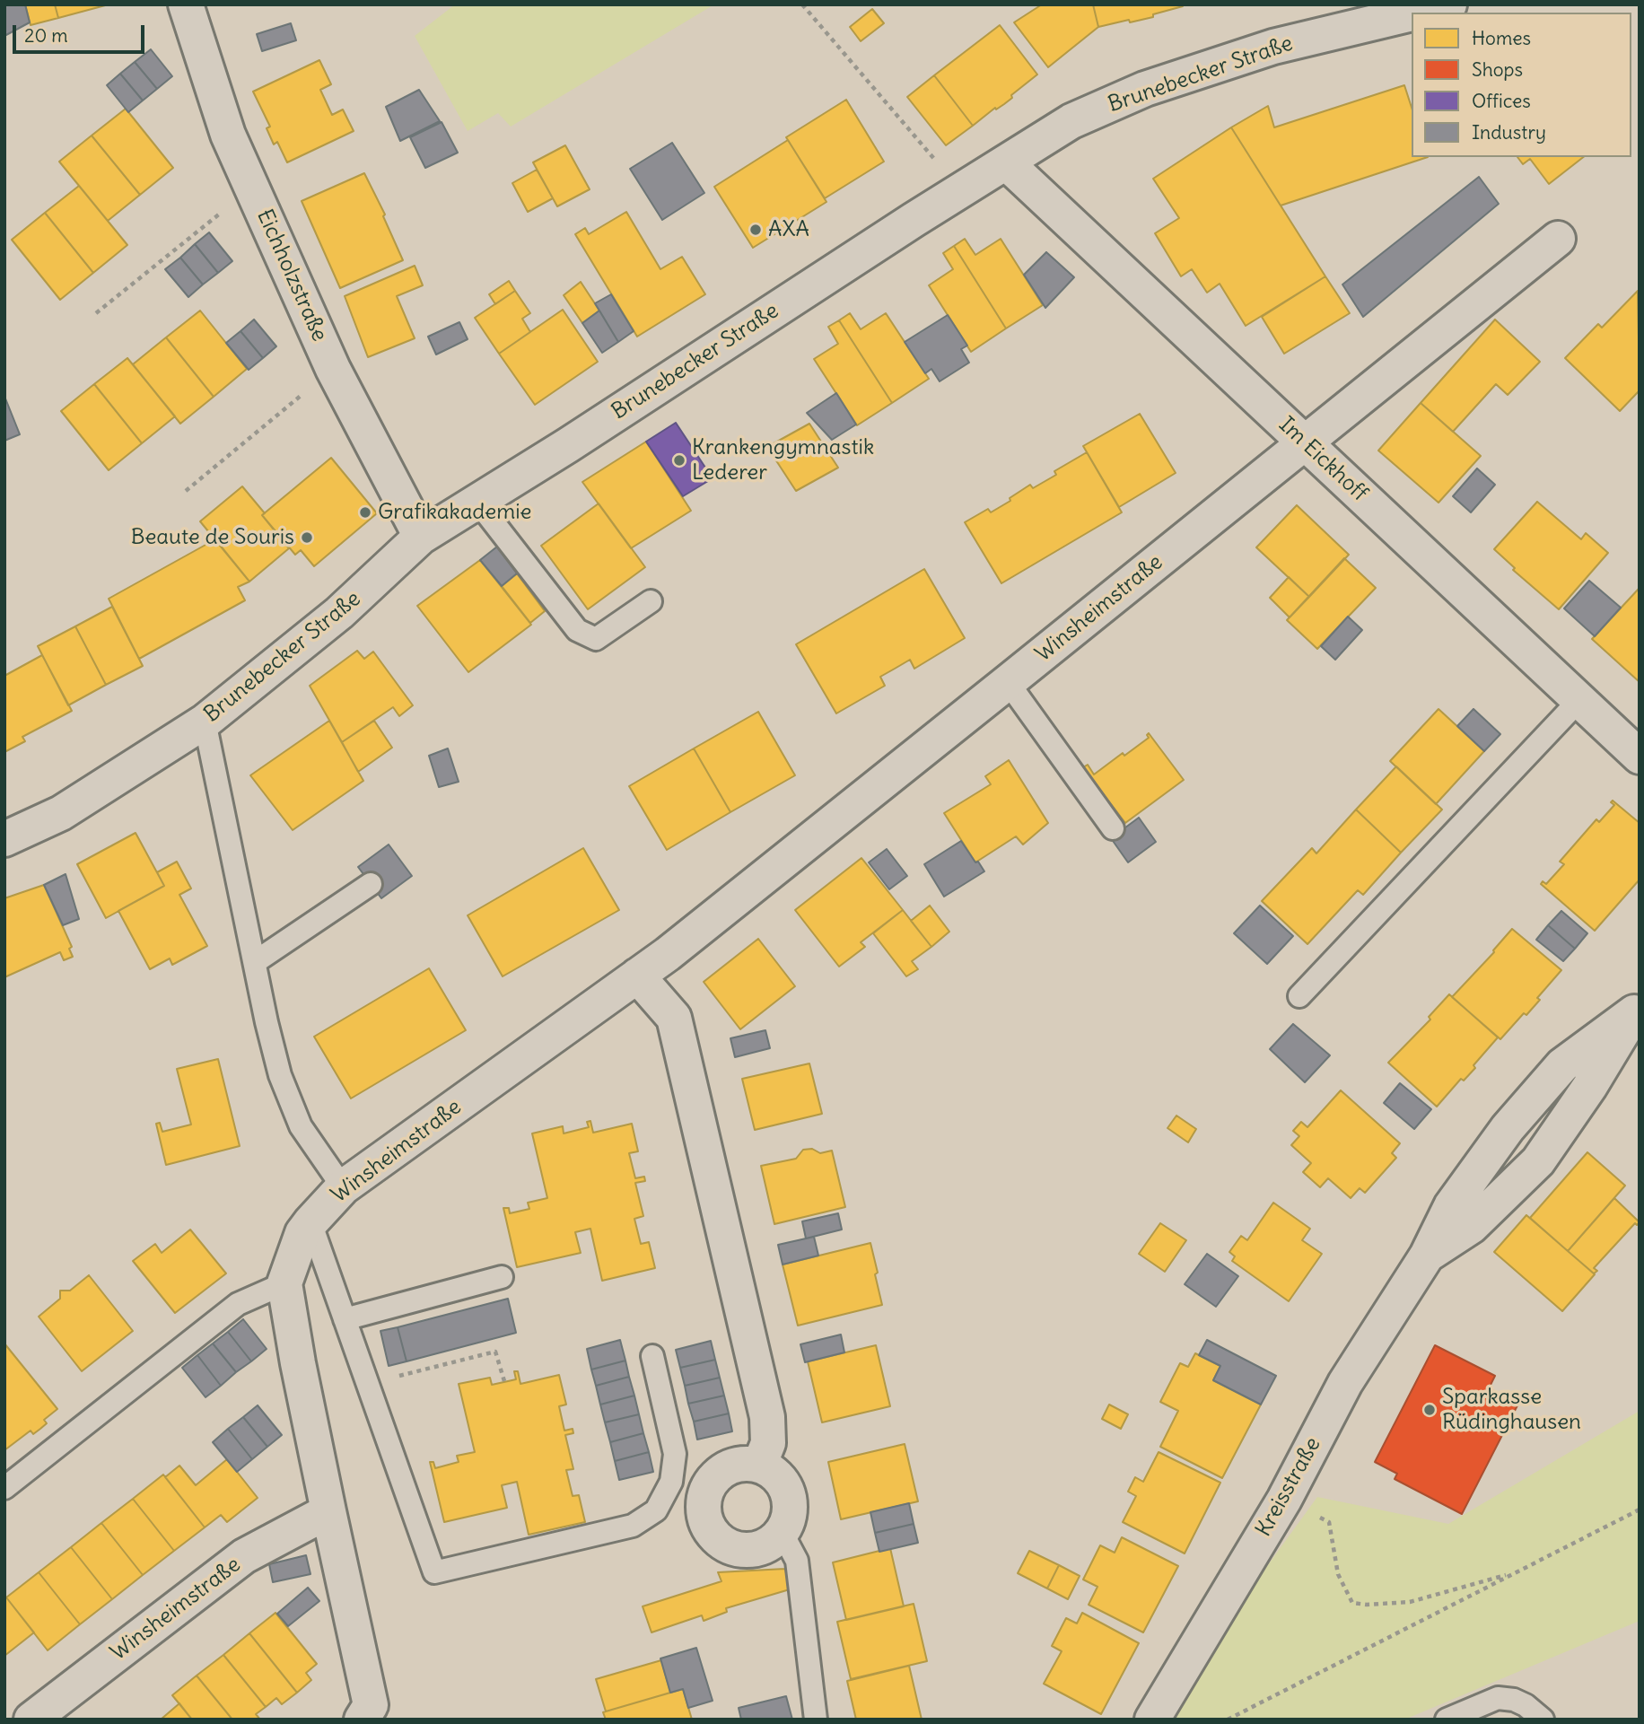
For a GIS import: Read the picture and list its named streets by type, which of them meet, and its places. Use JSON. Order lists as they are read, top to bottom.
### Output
{
  "streets": {
    "street": [
      "Brunebecker Straße",
      "Eichholzstraße",
      "Im Eickhoff",
      "Winsheimstraße",
      "Kreisstraße"
    ]
  },
  "crossings": [
    ["Brunebecker Straße", "Eichholzstraße"],
    ["Brunebecker Straße", "Im Eickhoff"],
    ["Im Eickhoff", "Winsheimstraße"]
  ],
  "places": [
    "AXA",
    "Krankengymnastik Lederer",
    "Grafikakademie",
    "Beaute de Souris",
    "Sparkasse Rüdinghausen"
  ],
  "legend": [
    "Homes",
    "Shops",
    "Offices",
    "Industry"
  ],
  "scale_bar": "20 m"
}
